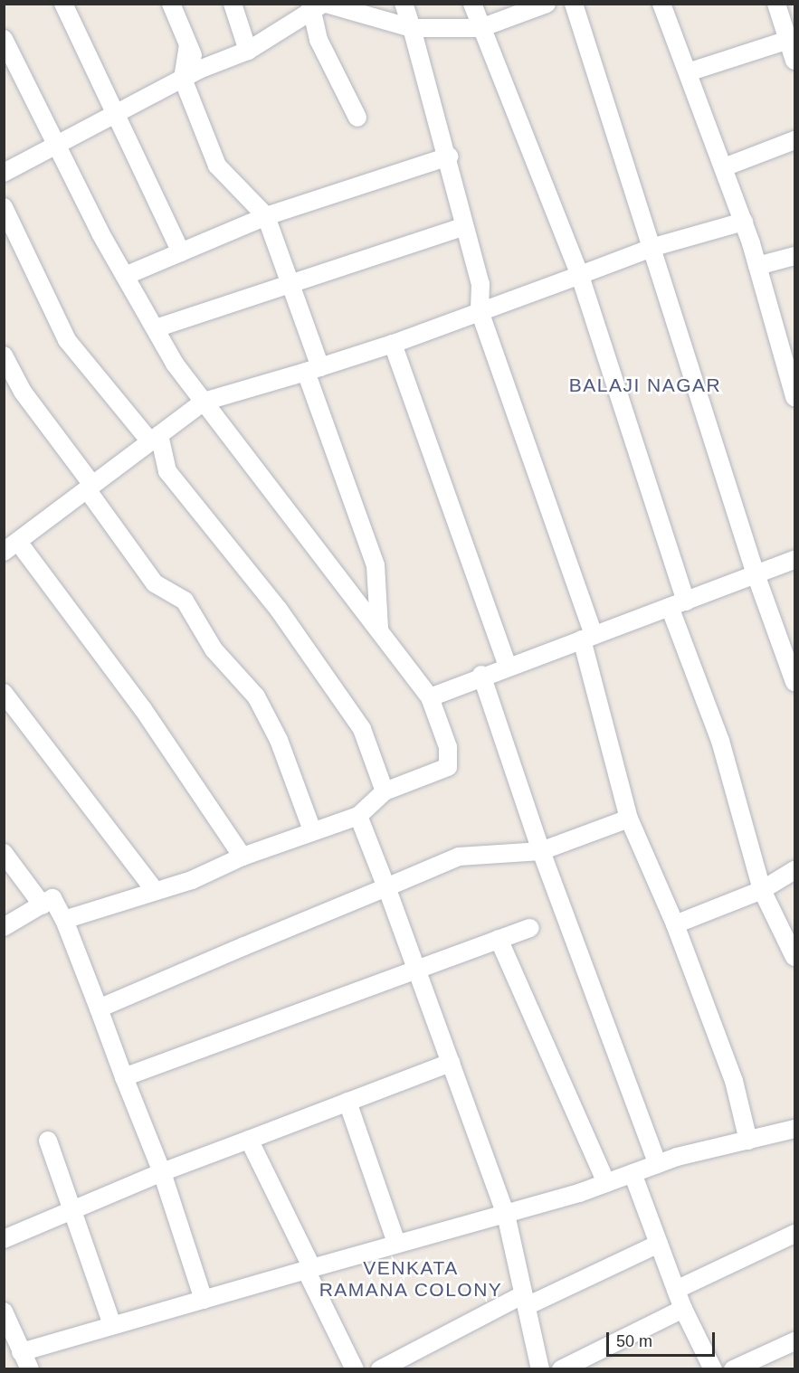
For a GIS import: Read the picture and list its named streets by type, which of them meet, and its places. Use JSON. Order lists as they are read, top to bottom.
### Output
{
  "districts": ["BALAJI NAGAR", "VENKATA RAMANA COLONY"],
  "scale_bar": "50 m"
}
